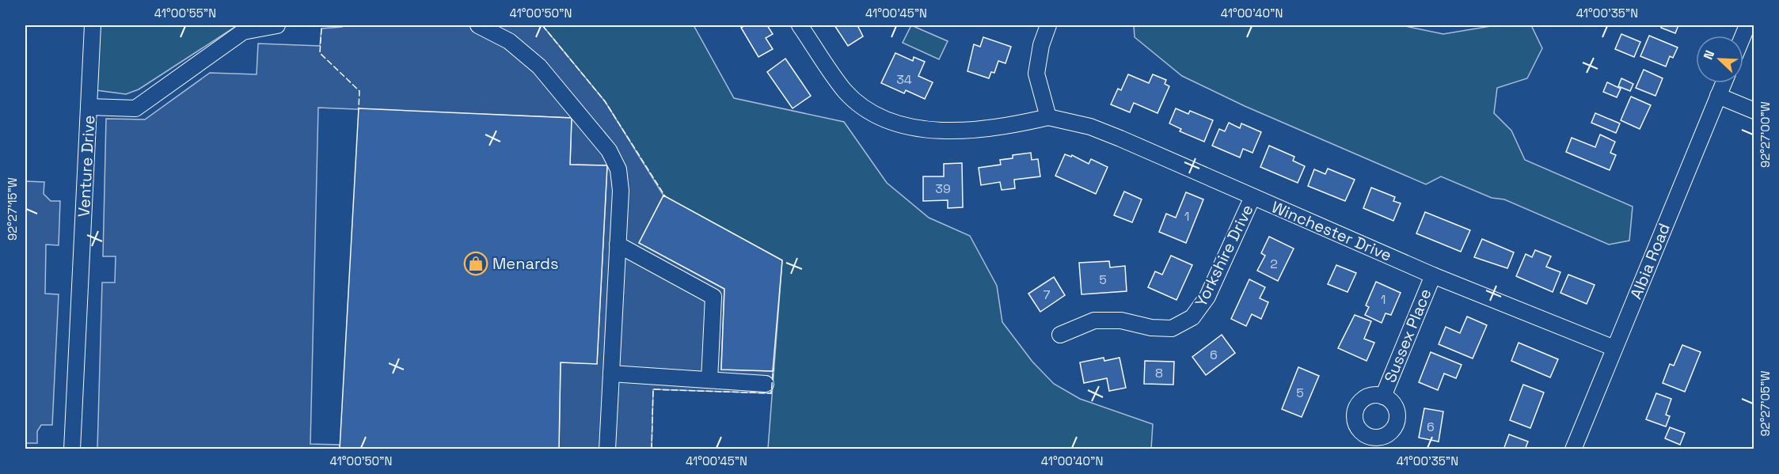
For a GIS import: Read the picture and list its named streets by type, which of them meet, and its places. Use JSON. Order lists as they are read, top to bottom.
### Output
{
  "streets": {
    "street": [
      "Venture Drive",
      "Winchester Drive",
      "Yorkshire Drive",
      "Albia Road",
      "Sussex Place"
    ]
  },
  "crossings": [
    ["Winchester Drive", "Yorkshire Drive"],
    ["Winchester Drive", "Albia Road"],
    ["Winchester Drive", "Sussex Place"]
  ],
  "places": {
    "shop": ["Menards"]
  },
  "house_numbers": [
    "34",
    "39",
    "1",
    "2",
    "5",
    "7",
    "1",
    "6",
    "8",
    "5",
    "6"
  ],
  "north": "top left",
  "coordinates": [
    "41°00'55\"N",
    "41°00'50\"N",
    "41°00'45\"N",
    "41°00'40\"N",
    "41°00'35\"N",
    "92°27'00\"W",
    "92°27'15\"W",
    "92°27'05\"W"
  ]
}
